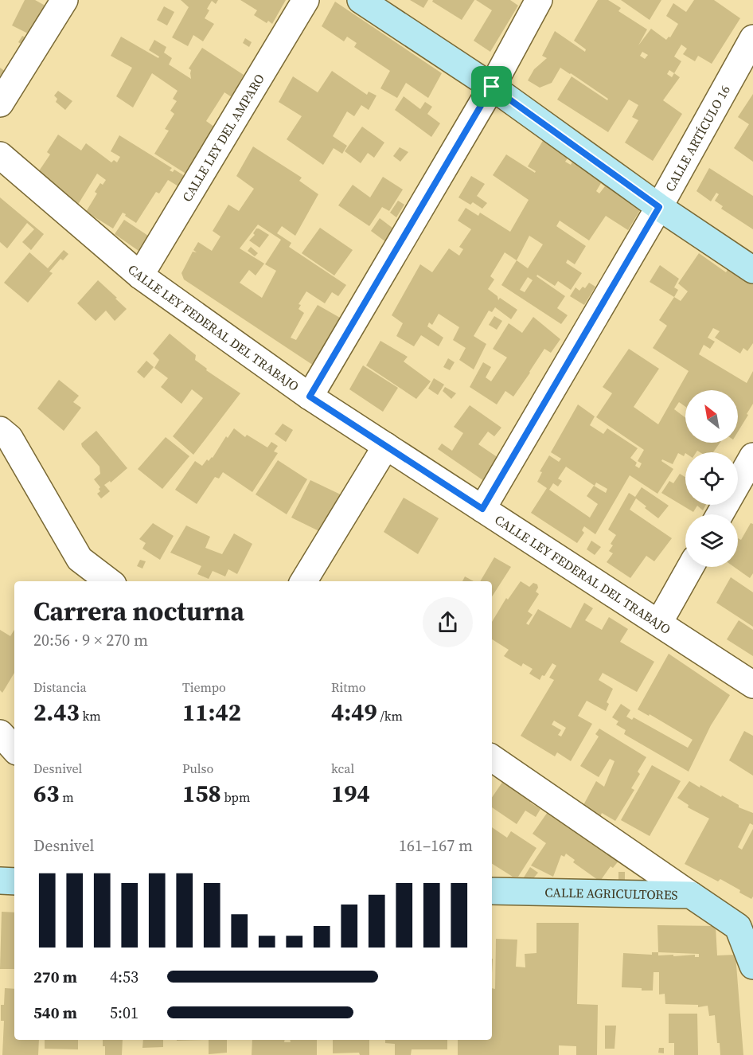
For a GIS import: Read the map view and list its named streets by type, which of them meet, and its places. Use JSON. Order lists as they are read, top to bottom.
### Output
{
  "streets": {
    "street": [
      "CALLE LEY DEL AMPARO",
      "CALLE ARTÍCULO 16",
      "CALLE LEY FEDERAL DEL TRABAJO",
      "CALLE AGRICULTORES"
    ]
  },
  "crossings": [
    ["CALLE LEY DEL AMPARO", "CALLE LEY FEDERAL DEL TRABAJO"],
    ["CALLE ARTÍCULO 16", "CALLE LEY FEDERAL DEL TRABAJO"]
  ],
  "north": "top left",
  "page": {
    "heading": ["Carrera nocturna", "20:56 · 9 × 270 m"],
    "stats": [
      ["Distancia", "2.43 km"],
      ["Tiempo", "11:42"],
      ["Ritmo", "4:49 /km"],
      ["Desnivel", "63 m"],
      ["Pulso", "158 bpm"],
      ["kcal", "194"]
    ],
    "chart": ["Desnivel", "161–167 m"],
    "list": [
      {
        "name": "270 m",
        "note": "4:53"
      },
      {
        "name": "540 m",
        "note": "5:01"
      }
    ]
  }
}
